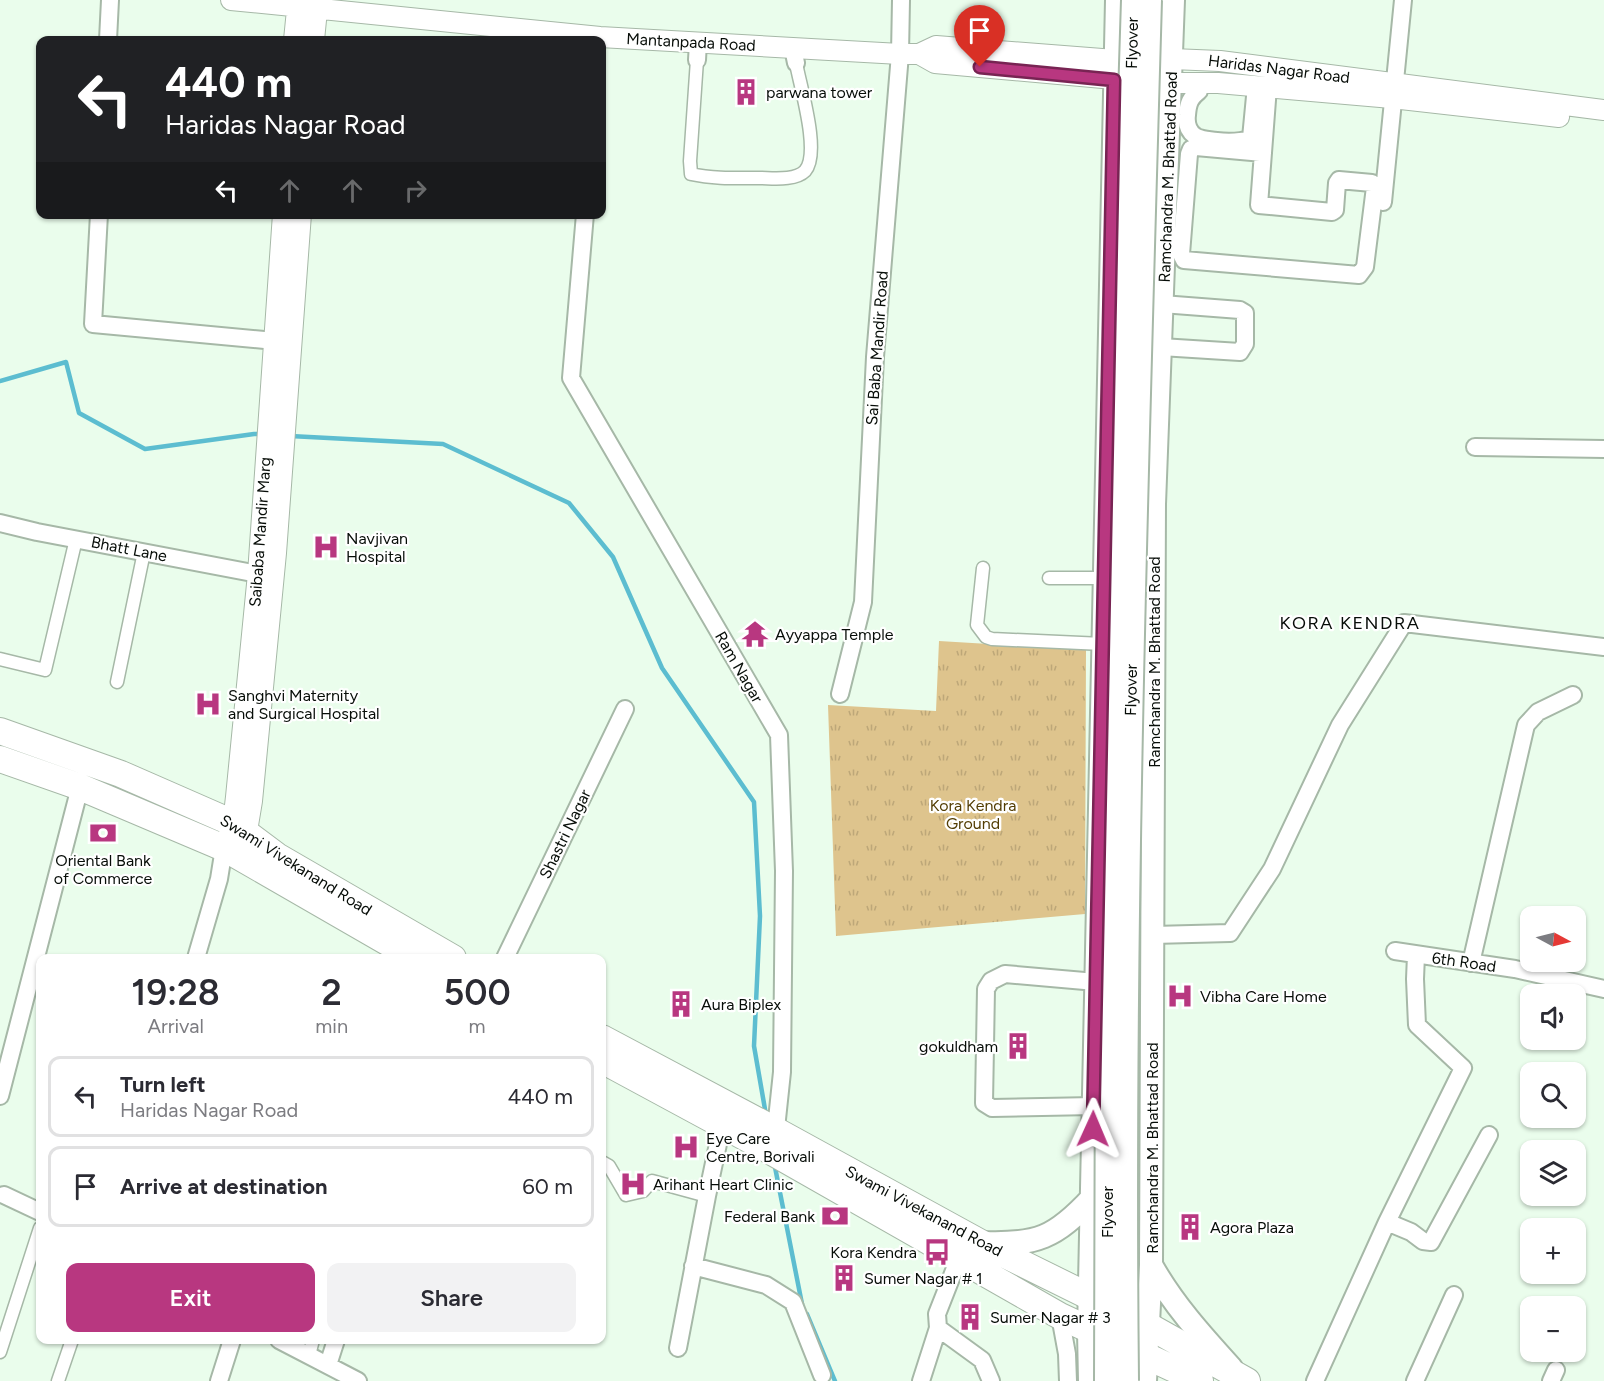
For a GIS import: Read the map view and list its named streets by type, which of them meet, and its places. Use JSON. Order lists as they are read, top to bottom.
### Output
{
  "streets": {
    "main road": ["Flyover", "Ramchandra M. Bhattad Road", "Swami Vivekanand Road"],
    "street": [
      "Mantanpada Road",
      "Haridas Nagar Road",
      "Sai Baba Mandir Road",
      "Saibaba Mandir Marg",
      "Bhatt Lane",
      "Ram Nagar",
      "Shastri Nagar",
      "6th Road"
    ]
  },
  "crossings": [
    ["Mantanpada Road", "Haridas Nagar Road"],
    ["Mantanpada Road", "Sai Baba Mandir Road"],
    ["Haridas Nagar Road", "Ramchandra M. Bhattad Road"],
    ["Haridas Nagar Road", "Sai Baba Mandir Road"],
    ["Ramchandra M. Bhattad Road", "Swami Vivekanand Road"],
    ["Saibaba Mandir Marg", "Bhatt Lane"],
    ["Saibaba Mandir Marg", "Swami Vivekanand Road"],
    ["Ram Nagar", "Swami Vivekanand Road"]
  ],
  "districts": ["KORA KENDRA"],
  "parks": ["Kora Kendra Ground"],
  "places": {
    "building": [
      "parwana tower",
      "Aura Biplex",
      "gokuldham",
      "Agora Plaza",
      "Sumer Nagar # 1",
      "Sumer Nagar # 3"
    ],
    "hospital": [
      "Navjivan Hospital",
      "Sanghvi Maternity and Surgical Hospital",
      "Vibha Care Home",
      "Eye Care Centre, Borivali",
      "Arihant Heart Clinic"
    ],
    "temple": ["Ayyappa Temple"],
    "bank": ["Oriental Bank of Commerce", "Federal Bank"],
    "bus stop": ["Kora Kendra"]
  },
  "north": "right",
  "page": {
    "turn": ["440 m", "Haridas Nagar Road"],
    "map_buttons": ["+", "−"],
    "eta": [
      "19:28",
      "Arrival",
      "2",
      "min",
      "500",
      "m"
    ],
    "list": [
      {
        "name": "Turn left",
        "note": "Haridas Nagar Road",
        "value": "440 m"
      },
      {
        "name": "Arrive at destination",
        "value": "60 m"
      }
    ],
    "buttons": ["Exit", "Share"]
  }
}
